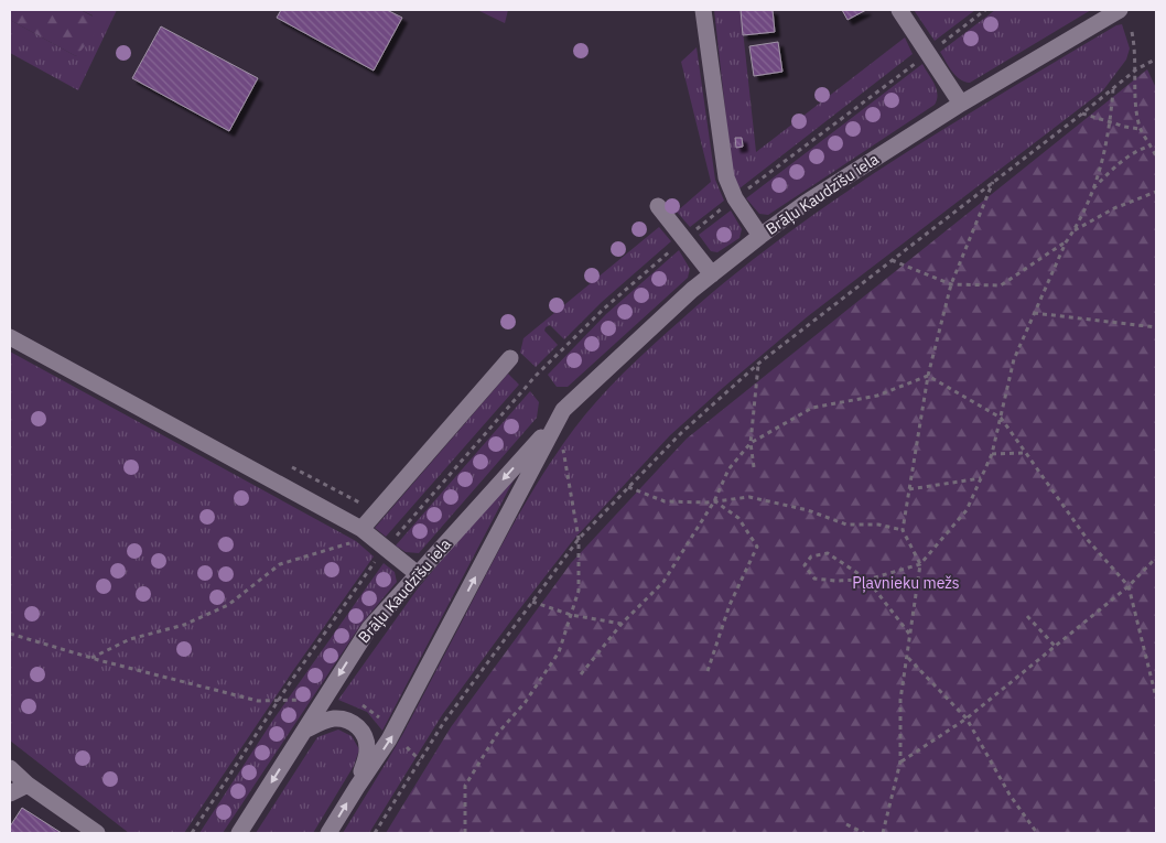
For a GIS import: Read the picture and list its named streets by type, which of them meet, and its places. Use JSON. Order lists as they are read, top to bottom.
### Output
{
  "streets": {
    "street": ["Brāļu Kaudzīšu iela"]
  },
  "parks": ["Pļavnieku mežs"]
}
